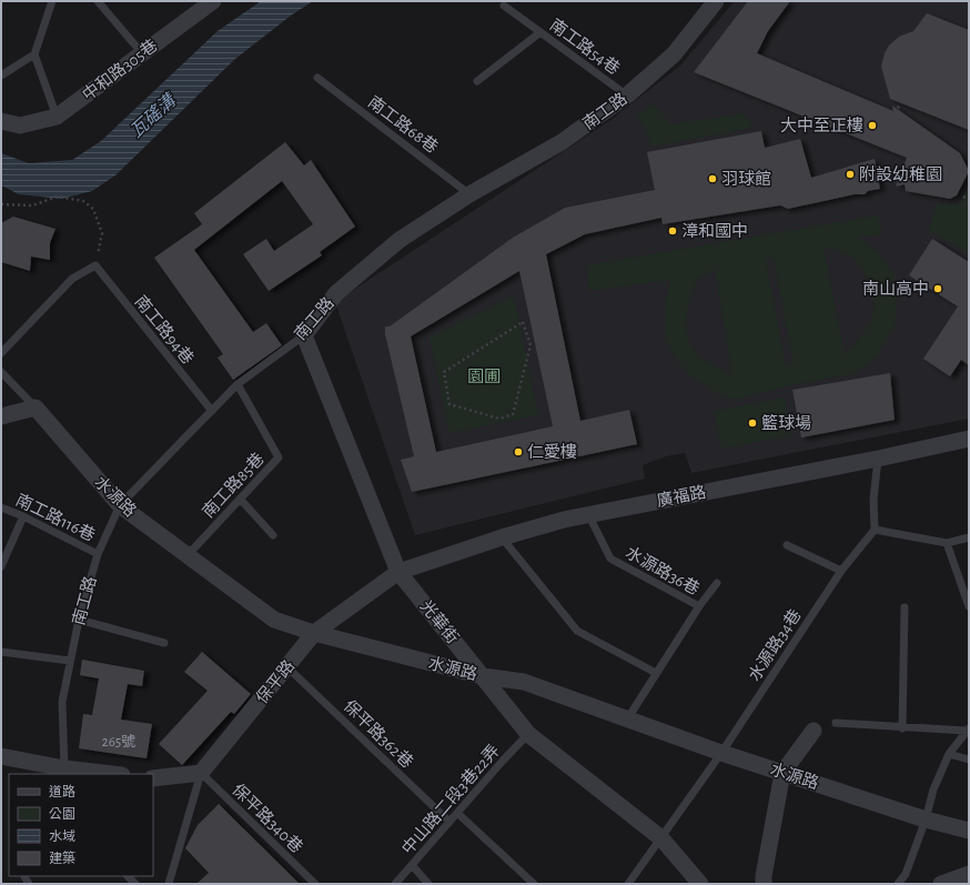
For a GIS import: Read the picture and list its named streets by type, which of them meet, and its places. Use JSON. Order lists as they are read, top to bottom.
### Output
{
  "streets": {
    "street": [
      "中和路305巷",
      "南工路",
      "水源路",
      "廣福路",
      "光華街",
      "保平路"
    ],
    "lane": [
      "南工路54巷",
      "南工路68巷",
      "南工路94巷",
      "南工路85巷",
      "南工路116巷",
      "水源路36巷",
      "水源路34巷",
      "保平路362巷",
      "中山路二段3巷22弄",
      "保平路340巷"
    ]
  },
  "crossings": [
    ["南工路54巷", "南工路"],
    ["南工路", "南工路68巷"],
    ["南工路", "南工路94巷"],
    ["南工路", "南工路85巷"],
    ["南工路", "水源路"],
    ["南工路", "南工路116巷"],
    ["南工路", "光華街"],
    ["南工路85巷", "水源路"],
    ["水源路", "水源路36巷"],
    ["水源路", "光華街"],
    ["水源路", "水源路34巷"],
    ["水源路", "保平路"],
    ["廣福路", "水源路36巷"],
    ["廣福路", "光華街"],
    ["廣福路", "保平路"],
    ["光華街", "水源路34巷"],
    ["光華街", "保平路"],
    ["光華街", "中山路二段3巷22弄"],
    ["保平路", "保平路362巷"],
    ["保平路", "保平路340巷"],
    ["保平路362巷", "中山路二段3巷22弄"]
  ],
  "water": ["瓦磘溝"],
  "parks": ["園圃"],
  "places": [
    "大中至正樓",
    "附設幼稚園",
    "羽球館",
    "漳和國中",
    "南山高中",
    "籃球場",
    "仁愛樓"
  ],
  "house_numbers": ["265號"],
  "legend": [
    "道路",
    "公園",
    "水域",
    "建築"
  ]
}
